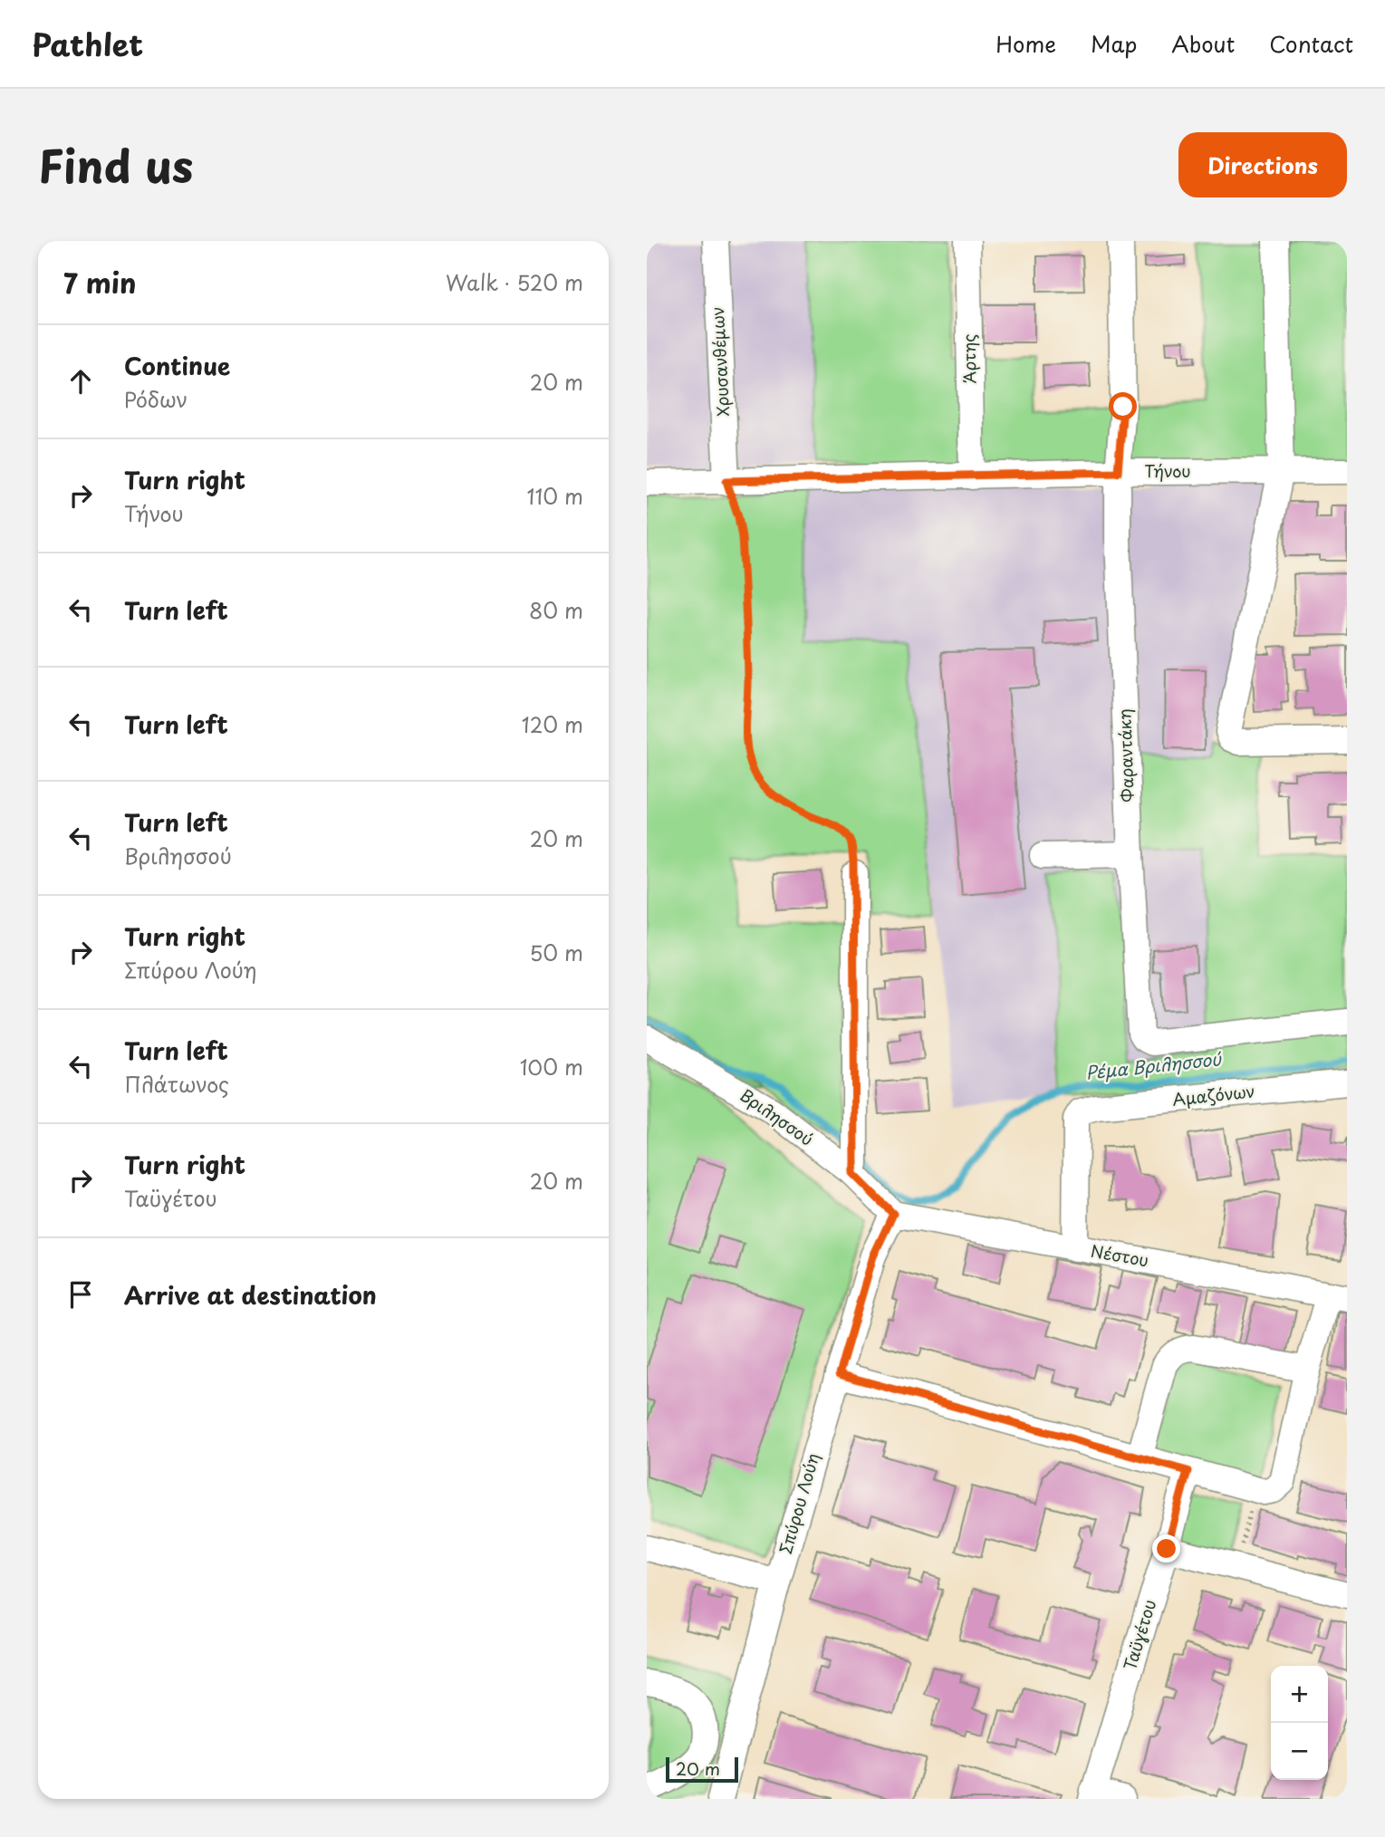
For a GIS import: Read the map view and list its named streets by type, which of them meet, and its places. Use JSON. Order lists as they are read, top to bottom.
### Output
{
  "streets": {
    "street": [
      "Άρτης",
      "Χρυσανθέμων",
      "Τήνου",
      "Φαραντάκη",
      "Αμαζόνων",
      "Βριλησσού",
      "Νέστου",
      "Σπύρου Λούη",
      "Ταϋγέτου"
    ]
  },
  "crossings": [
    ["Άρτης", "Τήνου"],
    ["Χρυσανθέμων", "Τήνου"],
    ["Τήνου", "Φαραντάκη"],
    ["Αμαζόνων", "Νέστου"],
    ["Βριλησσού", "Νέστου"],
    ["Βριλησσού", "Σπύρου Λούη"],
    ["Νέστου", "Σπύρου Λούη"]
  ],
  "water": ["Ρέμα Βριλησσού"],
  "scale_bar": "20 m",
  "page": {
    "header": "Pathlet",
    "nav": [
      "Home",
      "Map",
      "About",
      "Contact"
    ],
    "title": "Find us",
    "buttons": "Directions",
    "heading": ["7 min", "Walk · 520 m"],
    "list": [
      ["Continue", "Ρόδων", "20 m"],
      ["Turn right", "Τήνου", "110 m"],
      ["Turn left", "80 m"],
      ["Turn left", "120 m"],
      ["Turn left", "Βριλησσού", "20 m"],
      ["Turn right", "Σπύρου Λούη", "50 m"],
      ["Turn left", "Πλάτωνος", "100 m"],
      ["Turn right", "Ταϋγέτου", "20 m"],
      "Arrive at destination"
    ],
    "map_buttons": ["+", "−"],
    "scale": "20 m"
  }
}
